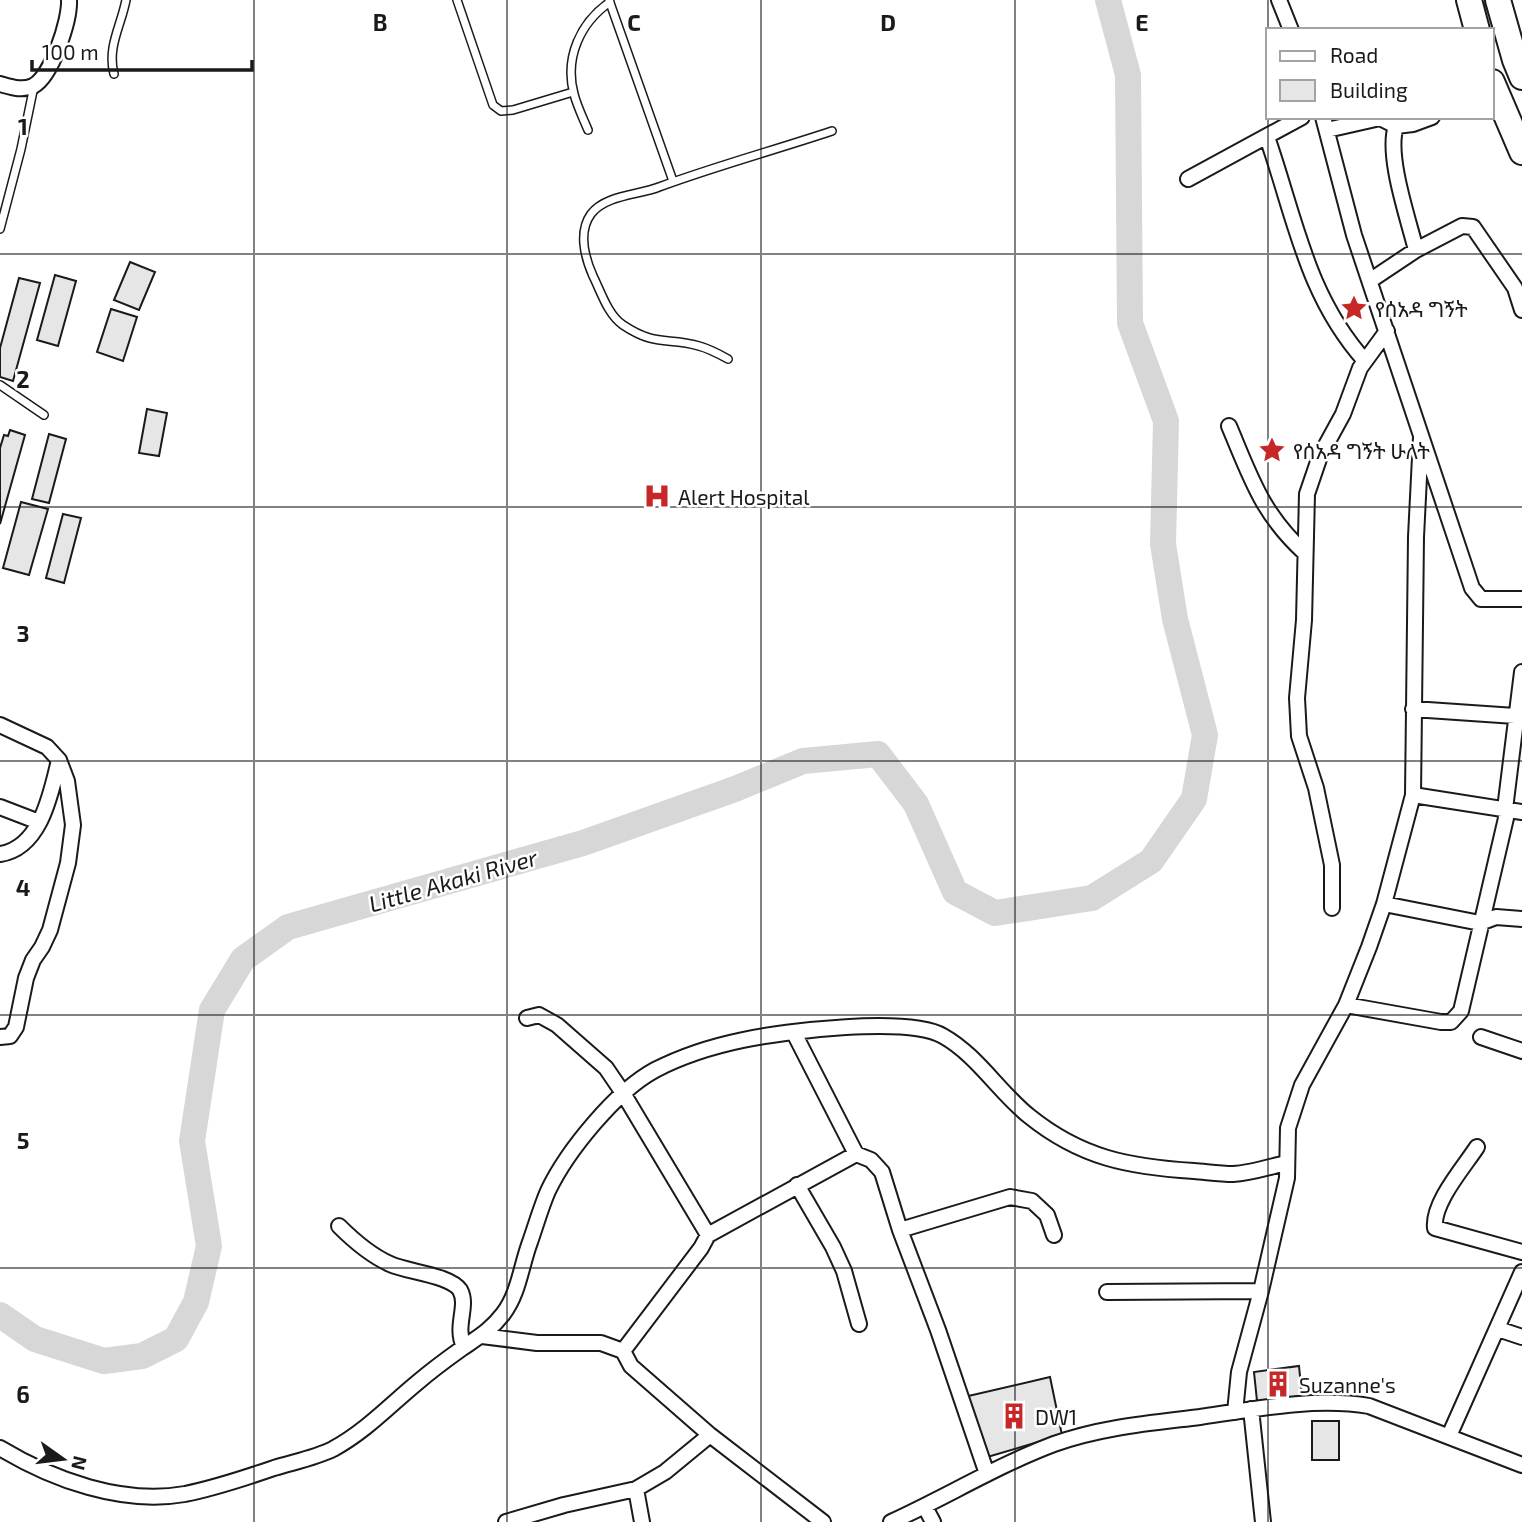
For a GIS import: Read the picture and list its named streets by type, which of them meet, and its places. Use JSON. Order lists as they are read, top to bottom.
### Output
{
  "water": ["Little Akaki River"],
  "places": {
    "place": ["የሰአዳ ግኝት", "የሰአዳ ግኝት ሁለት"],
    "hospital": ["Alert Hospital"],
    "building": ["Suzanne's", "DW1"]
  },
  "legend": ["Road", "Building"],
  "scale_bar": "100 m",
  "north": "right",
  "grid": {
    "columns": [
      "B",
      "C",
      "D",
      "E"
    ],
    "rows": [
      "1",
      "2",
      "3",
      "4",
      "5",
      "6"
    ]
  }
}
